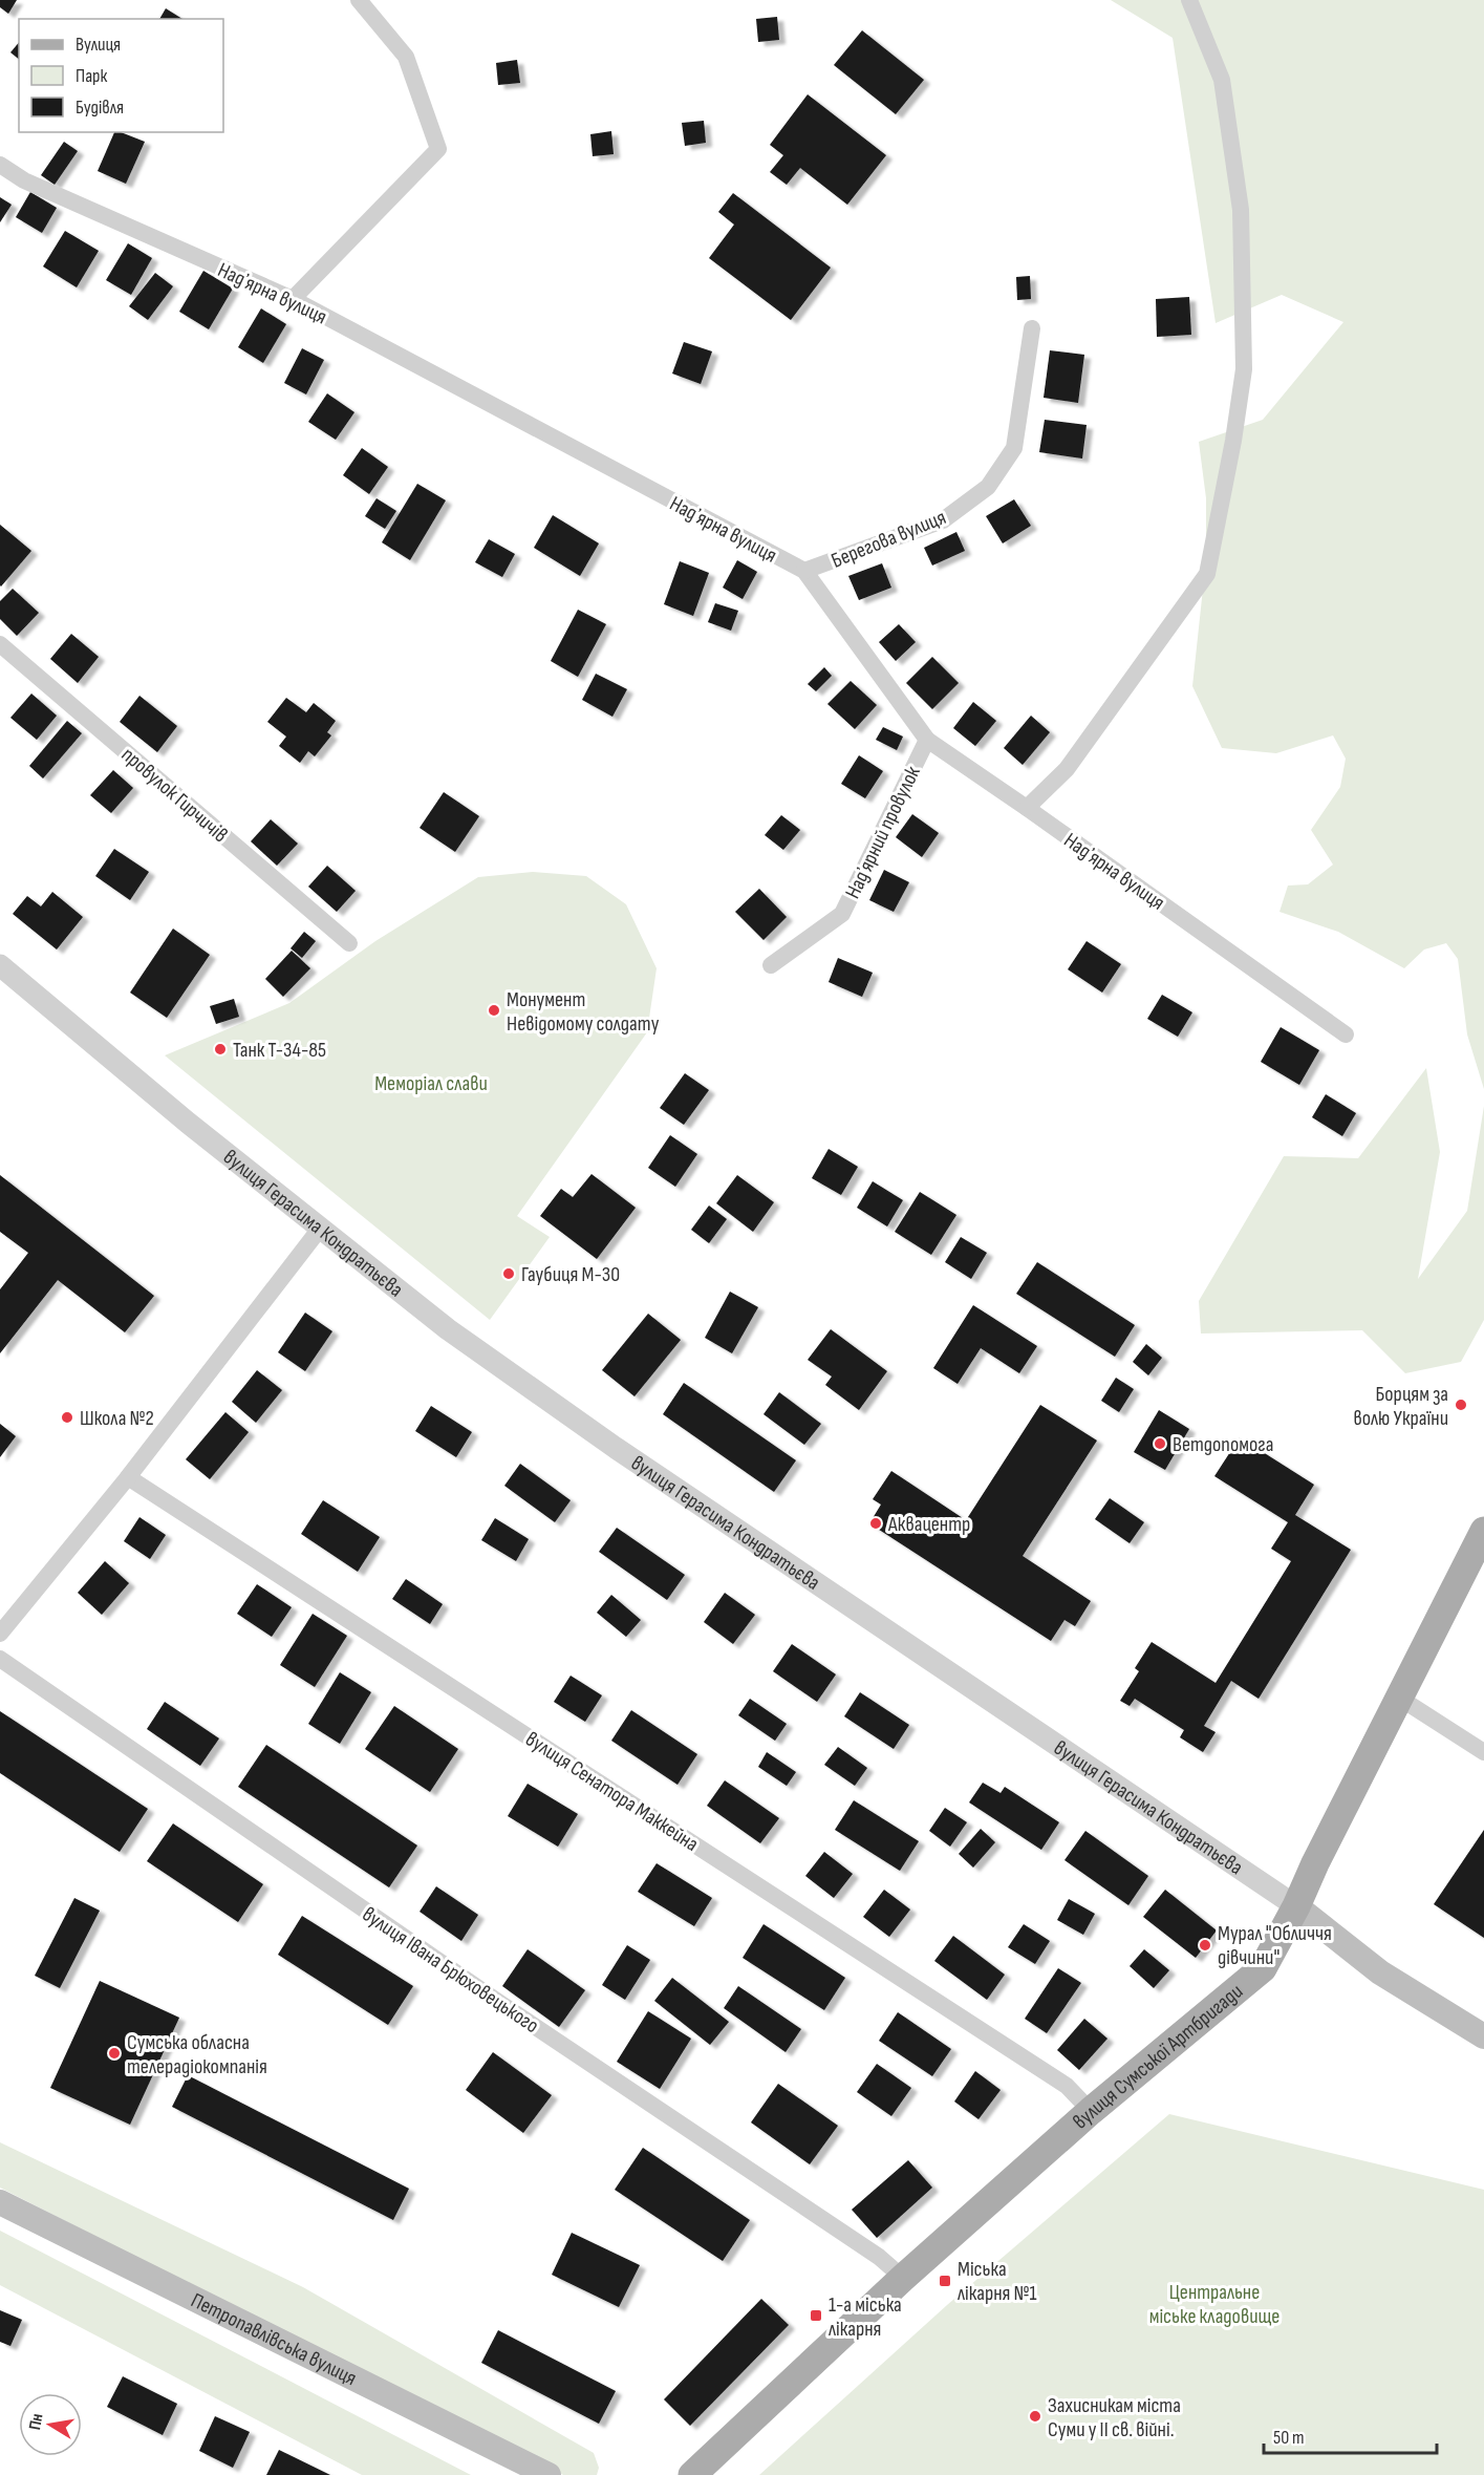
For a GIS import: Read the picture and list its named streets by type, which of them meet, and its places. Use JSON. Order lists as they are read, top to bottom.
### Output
{
  "streets": {
    "main road": ["вулиця Герасима Кондратьєва", "вулиця Сумської Артбригади", "Петропавлівська вулиця"],
    "street": [
      "Надʼярна вулиця",
      "Берегова вулиця",
      "провулок Гирчичів",
      "Надʼярний провулок",
      "вулиця Сенатора Маккейна",
      "вулиця Івана Брюховецького"
    ]
  },
  "crossings": [
    ["Надʼярна вулиця", "Берегова вулиця"],
    ["Надʼярна вулиця", "Надʼярний провулок"],
    ["вулиця Герасима Кондратьєва", "вулиця Сумської Артбригади"],
    ["вулиця Сенатора Маккейна", "вулиця Сумської Артбригади"],
    ["вулиця Івана Брюховецького", "вулиця Сумської Артбригади"]
  ],
  "parks": ["Меморіал слави", "Центральне міське кладовище"],
  "places": {
    "other": [
      "Монумент Невідомому солдату",
      "Танк Т-34-85",
      "Гаубиця М-30",
      "Борцям за волю України",
      "Школа №2",
      "Ветдопомога",
      "Аквацентр",
      "Мурал \"Обличчя дівчини\"",
      "Сумська обласна телерадіокомпанія",
      "Захисникам міста Суми у ІІ св. війні."
    ],
    "transit": ["Міська лікарня №1", "1-а міська лікарня"]
  },
  "legend": ["Вулиця", "Парк", "Будівля"],
  "scale_bar": "50 m",
  "north": "left"
}
